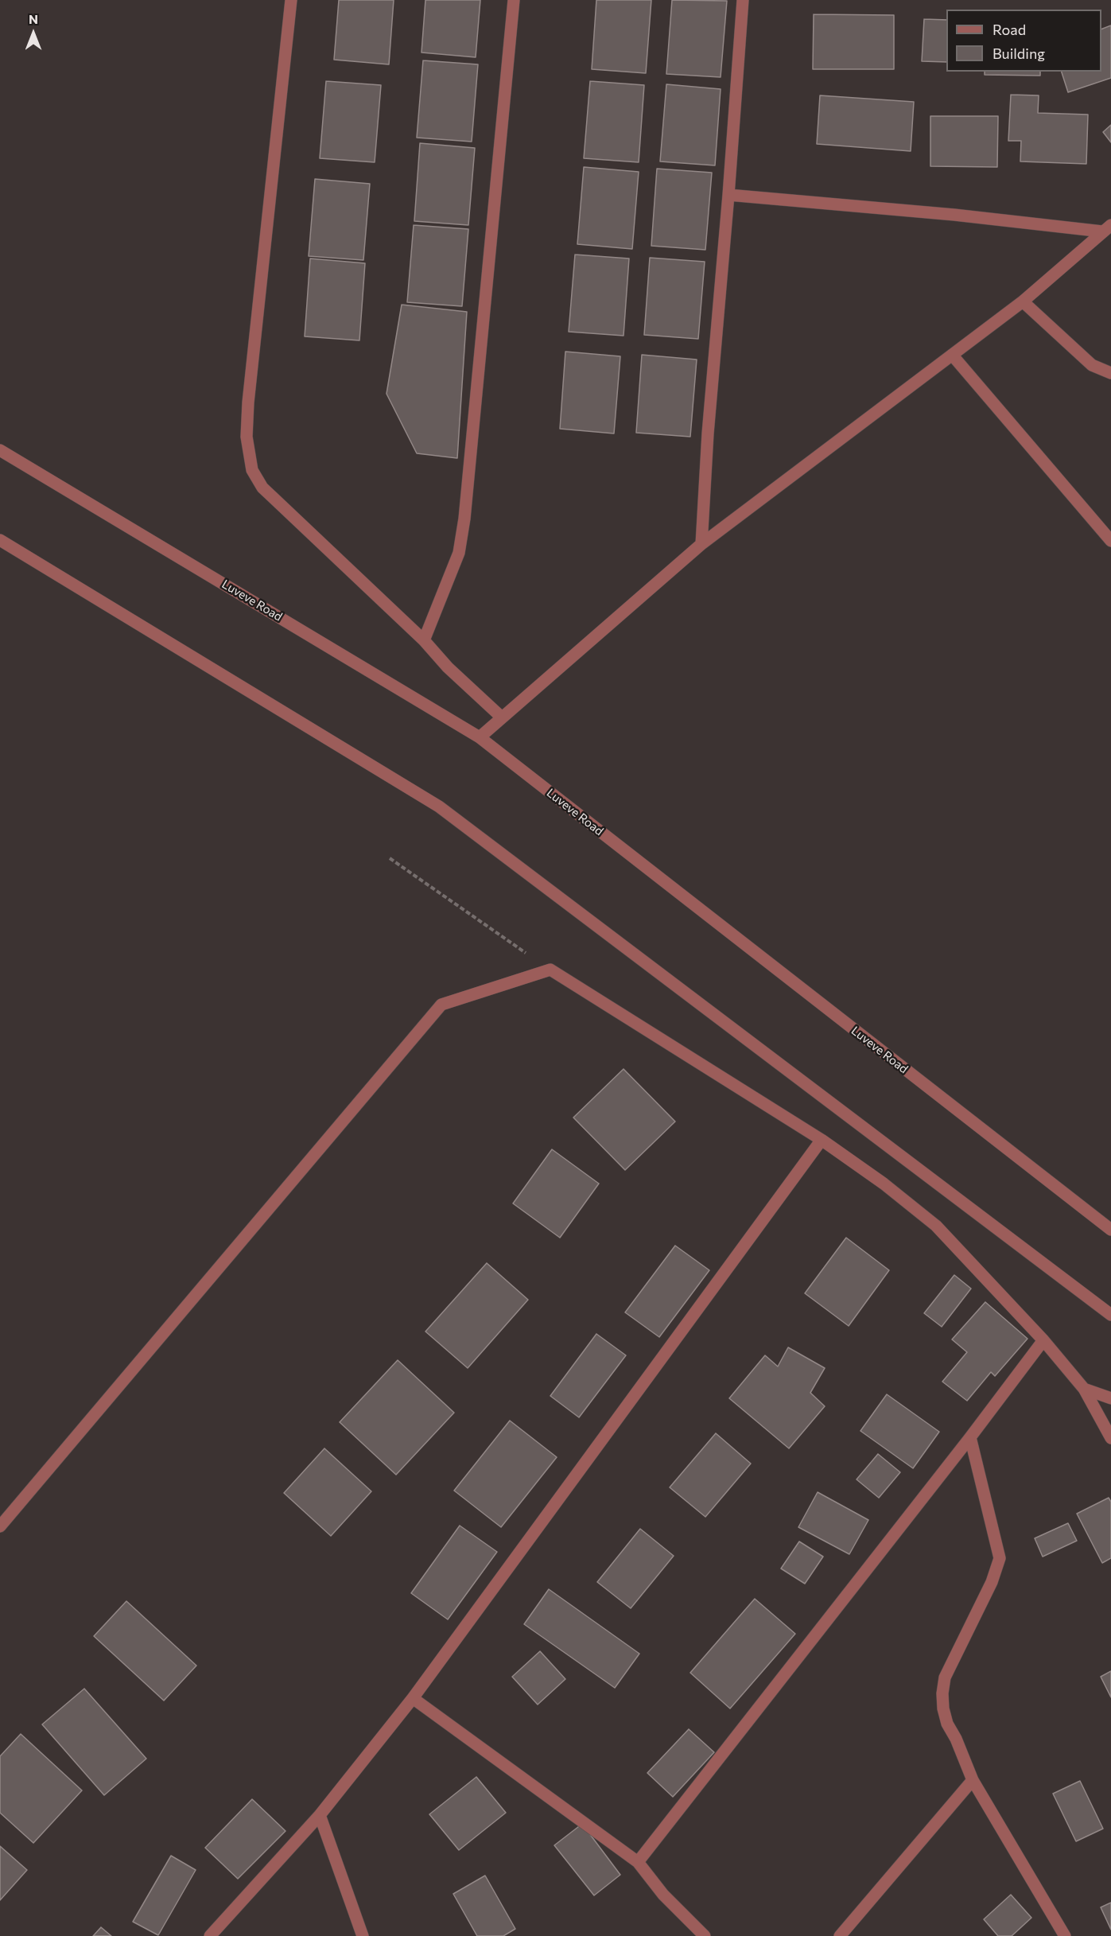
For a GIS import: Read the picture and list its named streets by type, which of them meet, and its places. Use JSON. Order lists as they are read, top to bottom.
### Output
{
  "streets": {
    "street": ["Luveve Road"]
  },
  "legend": ["Road", "Building"],
  "north": "top"
}
